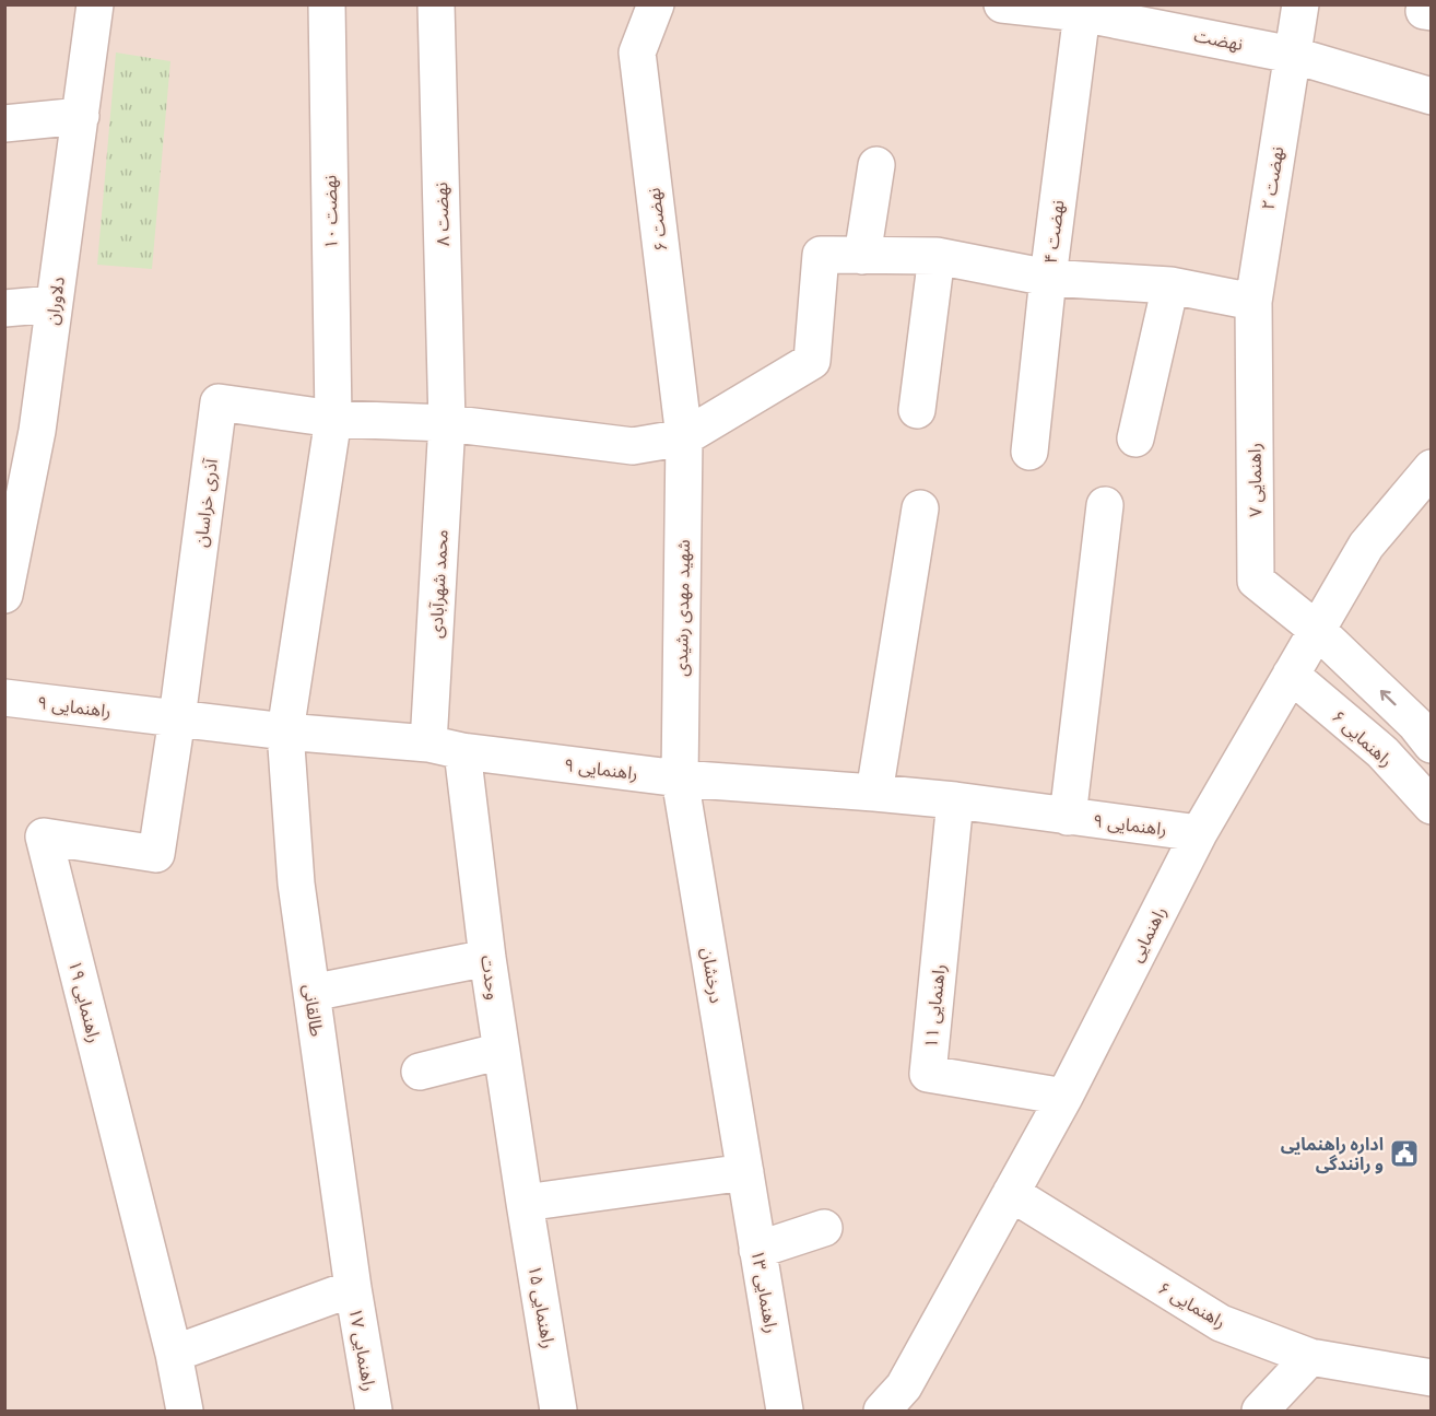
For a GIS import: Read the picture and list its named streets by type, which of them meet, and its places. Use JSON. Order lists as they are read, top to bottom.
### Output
{
  "streets": {
    "street": [
      "نهضت",
      "نهضت ۲",
      "نهضت ۱۰",
      "نهضت ۸",
      "نهضت ۶",
      "نهضت ۴",
      "دلاوران",
      "راهنمایی ۷",
      "آذری خراسان",
      "محمد شهرآبادی",
      "شهید مهدی رشیدی",
      "راهنمایی ۹",
      "راهنمایی ۶",
      "راهنمایی",
      "درخشان",
      "وحدت",
      "راهنمایی ۱۹",
      "راهنمایی ۱۱",
      "طالقانی",
      "راهنمایی ۱۳",
      "راهنمایی ۱۵",
      "راهنمایی ۱۷"
    ]
  },
  "crossings": [
    ["نهضت", "نهضت ۲"],
    ["نهضت", "نهضت ۴"],
    ["نهضت ۲", "راهنمایی ۷"],
    ["نهضت ۱۰", "آذری خراسان"],
    ["نهضت ۱۰", "راهنمایی ۹"],
    ["نهضت ۱۰", "طالقانی"],
    ["نهضت ۸", "محمد شهرآبادی"],
    ["نهضت ۶", "شهید مهدی رشیدی"],
    ["راهنمایی ۷", "راهنمایی"],
    ["آذری خراسان", "راهنمایی ۹"],
    ["آذری خراسان", "راهنمایی ۱۹"],
    ["محمد شهرآبادی", "راهنمایی ۹"],
    ["محمد شهرآبادی", "وحدت"],
    ["شهید مهدی رشیدی", "راهنمایی ۹"],
    ["شهید مهدی رشیدی", "درخشان"],
    ["راهنمایی ۹", "راهنمایی"],
    ["راهنمایی ۹", "درخشان"],
    ["راهنمایی ۹", "وحدت"],
    ["راهنمایی ۹", "راهنمایی ۱۹"],
    ["راهنمایی ۹", "راهنمایی ۱۱"],
    ["راهنمایی ۹", "طالقانی"],
    ["راهنمایی ۶", "راهنمایی"],
    ["راهنمایی", "راهنمایی ۱۱"],
    ["درخشان", "راهنمایی ۱۳"],
    ["وحدت", "راهنمایی ۱۵"],
    ["طالقانی", "راهنمایی ۱۷"]
  ],
  "places": {
    "public building": ["اداره راهنمایی و رانندگی"]
  }
}
